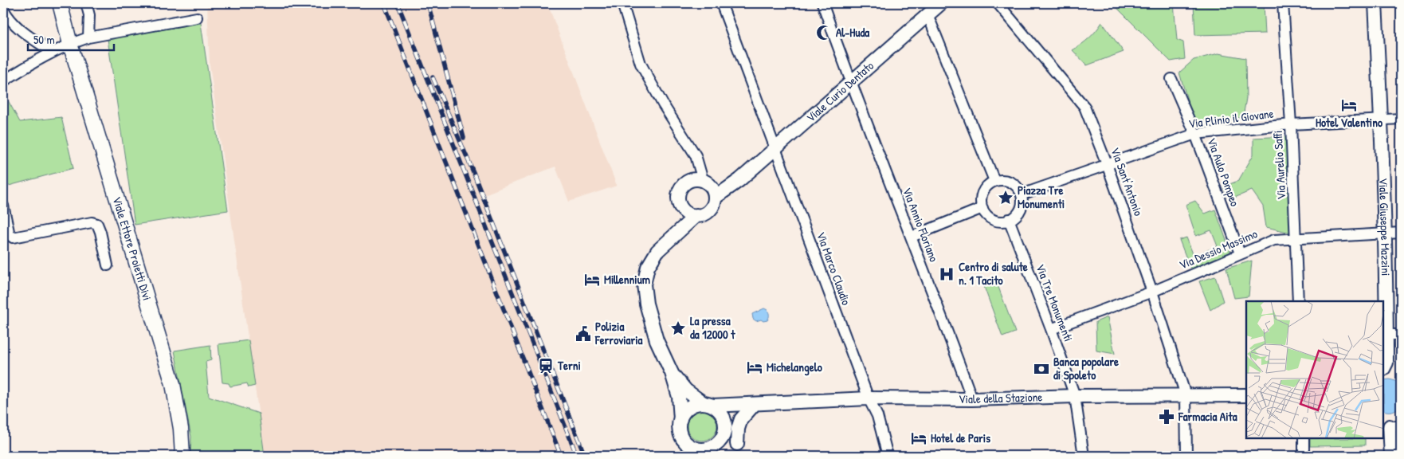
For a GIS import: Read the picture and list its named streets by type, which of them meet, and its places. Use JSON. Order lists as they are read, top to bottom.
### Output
{
  "streets": {
    "main road": ["Viale Ettore Proietti Divi"],
    "street": [
      "Viale Curio Dentato",
      "Via Plinio il Giovane",
      "Via Aurelio Saffi",
      "Via Aulo Pompeo",
      "Via Sant'Antonio",
      "Via Annio Floriano",
      "Viale Giuseppe Mazzini",
      "Via Dessio Massimo",
      "Via Marco Claudio",
      "Via Tre Monumenti",
      "Viale della Stazione"
    ]
  },
  "crossings": [
    ["Viale Curio Dentato", "Via Annio Floriano"],
    ["Viale Curio Dentato", "Via Marco Claudio"],
    ["Via Plinio il Giovane", "Via Aurelio Saffi"],
    ["Via Plinio il Giovane", "Via Aulo Pompeo"],
    ["Via Plinio il Giovane", "Via Sant'Antonio"],
    ["Via Plinio il Giovane", "Viale Giuseppe Mazzini"],
    ["Via Plinio il Giovane", "Via Tre Monumenti"],
    ["Via Aurelio Saffi", "Via Dessio Massimo"],
    ["Via Aulo Pompeo", "Via Dessio Massimo"],
    ["Via Sant'Antonio", "Via Dessio Massimo"],
    ["Via Sant'Antonio", "Viale della Stazione"],
    ["Via Annio Floriano", "Viale della Stazione"],
    ["Viale Giuseppe Mazzini", "Via Dessio Massimo"],
    ["Via Dessio Massimo", "Via Tre Monumenti"],
    ["Via Marco Claudio", "Viale della Stazione"],
    ["Via Tre Monumenti", "Viale della Stazione"]
  ],
  "places": {
    "mosque": ["Al-Huda"],
    "hotel": [
      "Hotel Valentino",
      "Millennium",
      "Michelangelo",
      "Hotel de Paris"
    ],
    "place": ["Piazza Tre Monumenti", "La pressa da 12000 t"],
    "hospital": ["Centro di salute n. 1 Tacito"],
    "public building": ["Polizia Ferroviaria"],
    "station": ["Terni"],
    "bank": ["Banca popolare di Spoleto"],
    "pharmacy": ["Farmacia Aita"]
  },
  "scale_bar": "50 m"
}
